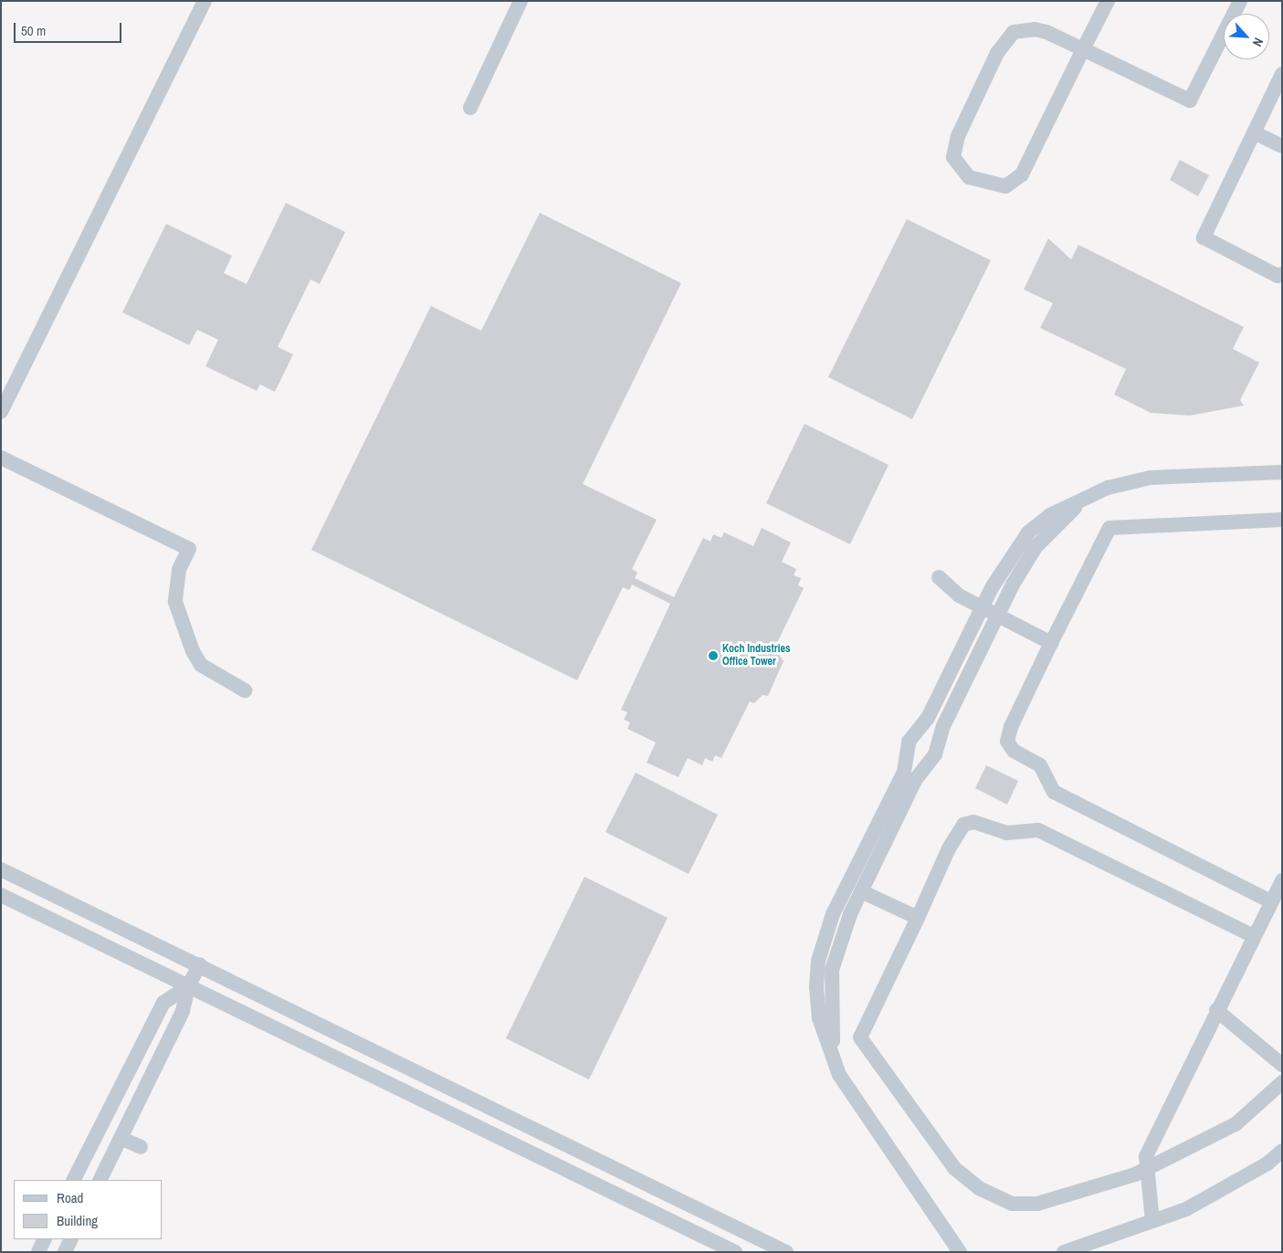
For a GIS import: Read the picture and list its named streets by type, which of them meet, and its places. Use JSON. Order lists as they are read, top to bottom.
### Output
{
  "places": ["Koch Industries Office Tower"],
  "legend": ["Road", "Building"],
  "scale_bar": "50 m",
  "north": "bottom right"
}
